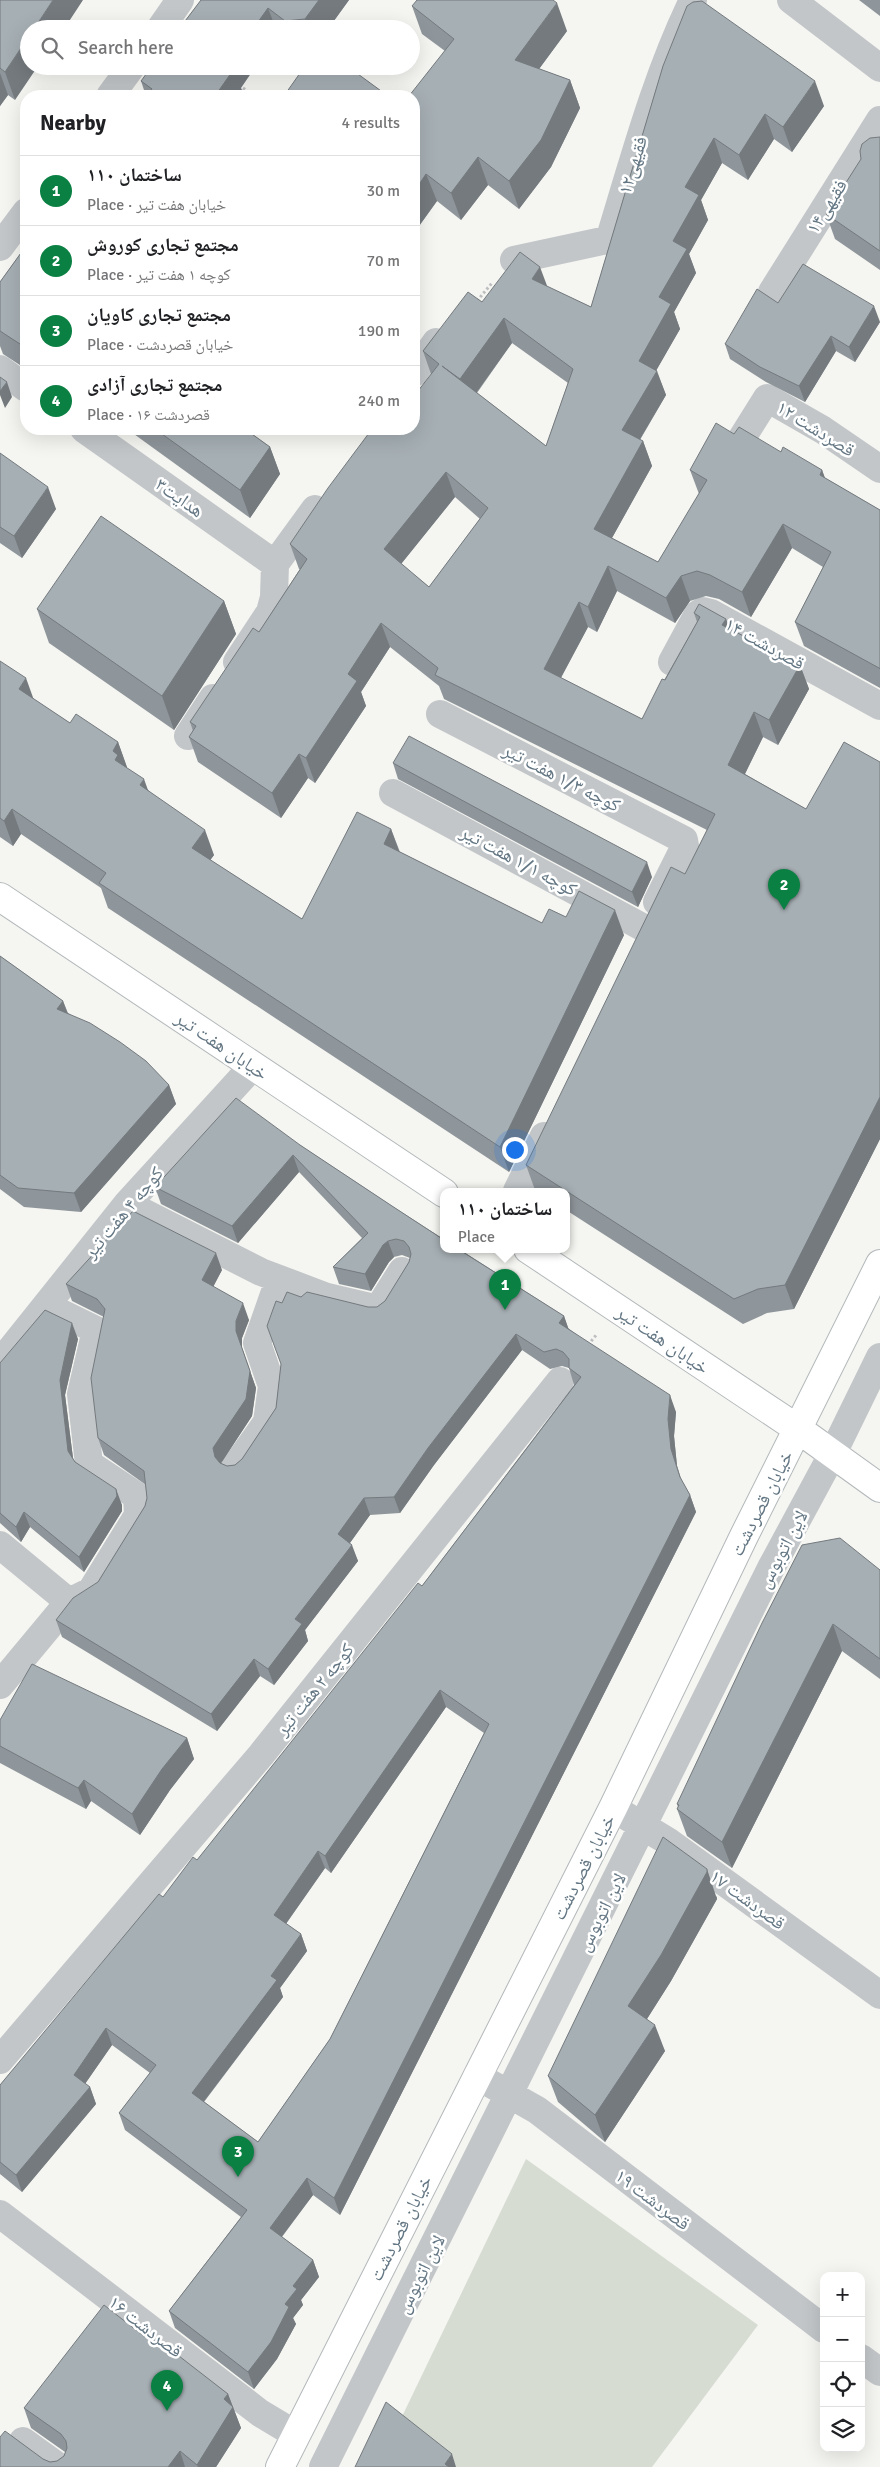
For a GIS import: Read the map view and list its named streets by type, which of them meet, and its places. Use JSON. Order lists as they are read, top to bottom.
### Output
{
  "streets": {
    "main road": ["خیابان هفت تیر", "خیابان قصردشت"],
    "street": [
      "فقیهی۱۲",
      "فقیهی۱۴",
      "قصردشت ۱۲",
      "هدایت۳",
      "قصردشت ۱۴",
      "کوچه ۱/۳ هفت تیر",
      "کوچه ۱/۱ هفت تیر",
      "کوچه ۴ هفت تیر",
      "لاین اتوبوس",
      "کوچه ۲ هفت تیر",
      "قصردشت ۱۷",
      "قصردشت ۱۹",
      "قصردشت ۱۶"
    ]
  },
  "crossings": [
    ["کوچه ۱/۳ هفت تیر", "کوچه ۱/۱ هفت تیر"],
    ["خیابان هفت تیر", "کوچه ۴ هفت تیر"],
    ["خیابان هفت تیر", "خیابان قصردشت"],
    ["خیابان هفت تیر", "لاین اتوبوس"],
    ["خیابان قصردشت", "قصردشت ۱۷"],
    ["خیابان قصردشت", "قصردشت ۱۹"],
    ["خیابان قصردشت", "قصردشت ۱۶"],
    ["لاین اتوبوس", "قصردشت ۱۷"],
    ["لاین اتوبوس", "قصردشت ۱۹"]
  ],
  "page": {
    "search": "Search here",
    "heading": ["Nearby", "4 results"],
    "list": [
      {
        "mark": "1",
        "name": "ساختمان ۱۱۰",
        "note": "Place · خیابان هفت تیر",
        "value": "30 m"
      },
      {
        "mark": "2",
        "name": "مجتمع تجاری کوروش",
        "note": "Place · کوچه ۱ هفت تیر",
        "value": "70 m"
      },
      {
        "mark": "3",
        "name": "مجتمع تجاری کاویان",
        "note": "Place · خیابان قصردشت",
        "value": "190 m"
      },
      {
        "mark": "4",
        "name": "مجتمع تجاری آزادی",
        "note": "Place · قصردشت ۱۶",
        "value": "240 m"
      }
    ],
    "pins": [
      "2",
      "1",
      "3",
      "4"
    ],
    "popup": ["ساختمان ۱۱۰", "Place"],
    "map_buttons": ["+", "−"]
  }
}
